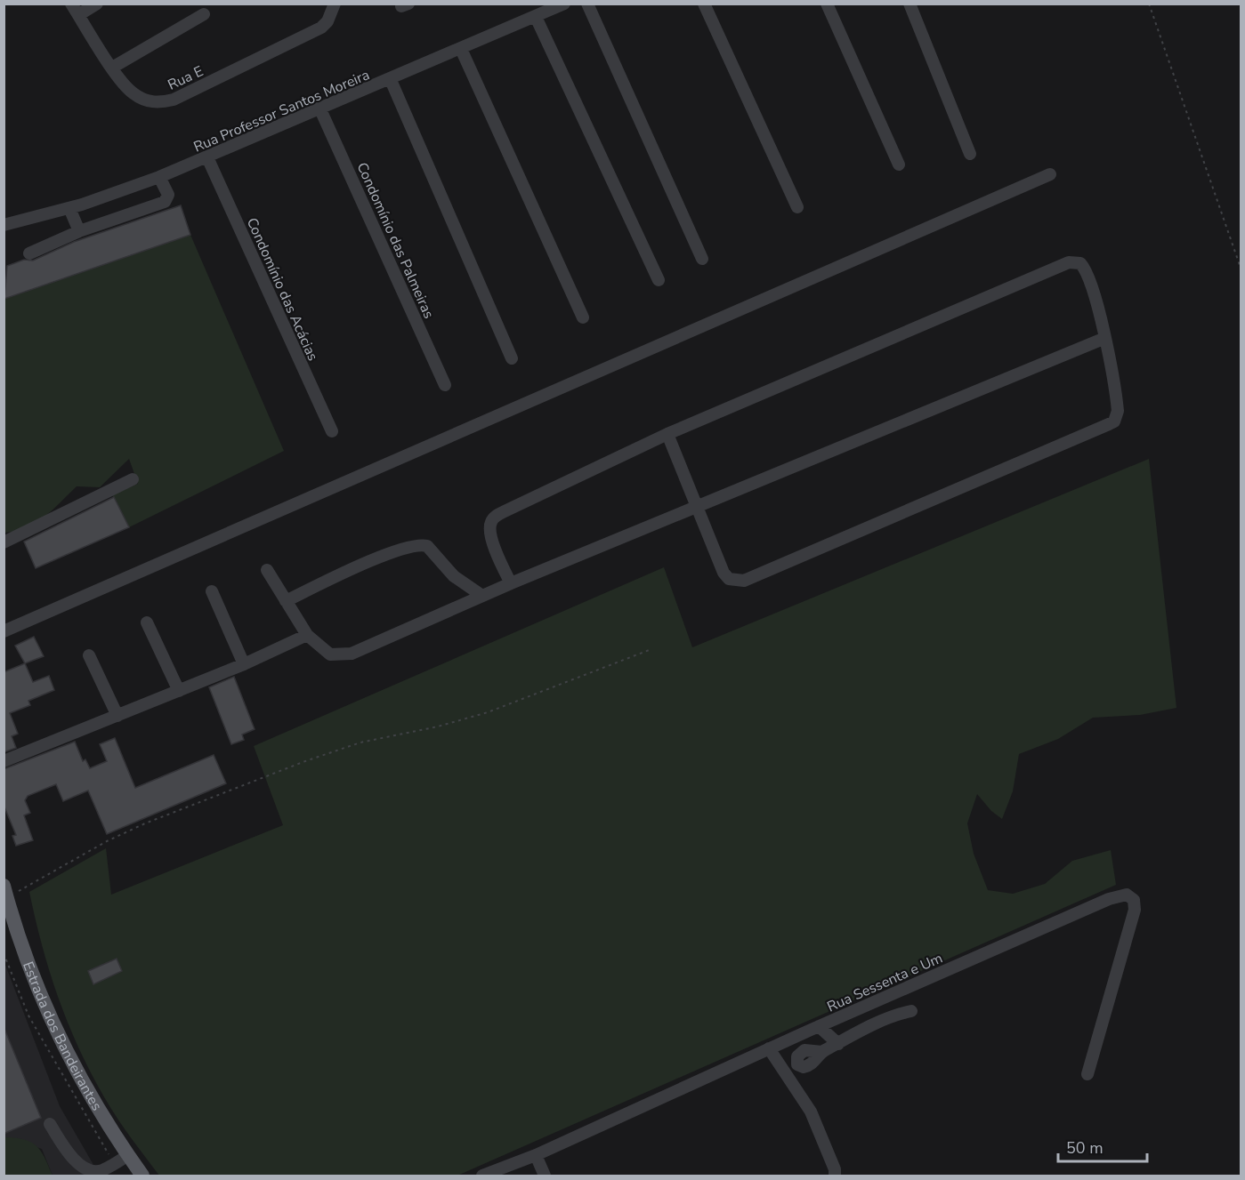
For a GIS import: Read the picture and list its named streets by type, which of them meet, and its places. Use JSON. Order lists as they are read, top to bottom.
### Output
{
  "streets": {
    "main road": ["Estrada dos Bandeirantes"],
    "street": [
      "Rua E",
      "Rua Professor Santos Moreira",
      "Condomínio das Palmeiras",
      "Condomínio das Acácias",
      "Rua Sessenta e Um"
    ]
  },
  "crossings": [
    ["Rua Professor Santos Moreira", "Condomínio das Palmeiras"],
    ["Rua Professor Santos Moreira", "Condomínio das Acácias"]
  ],
  "scale_bar": "50 m"
}
